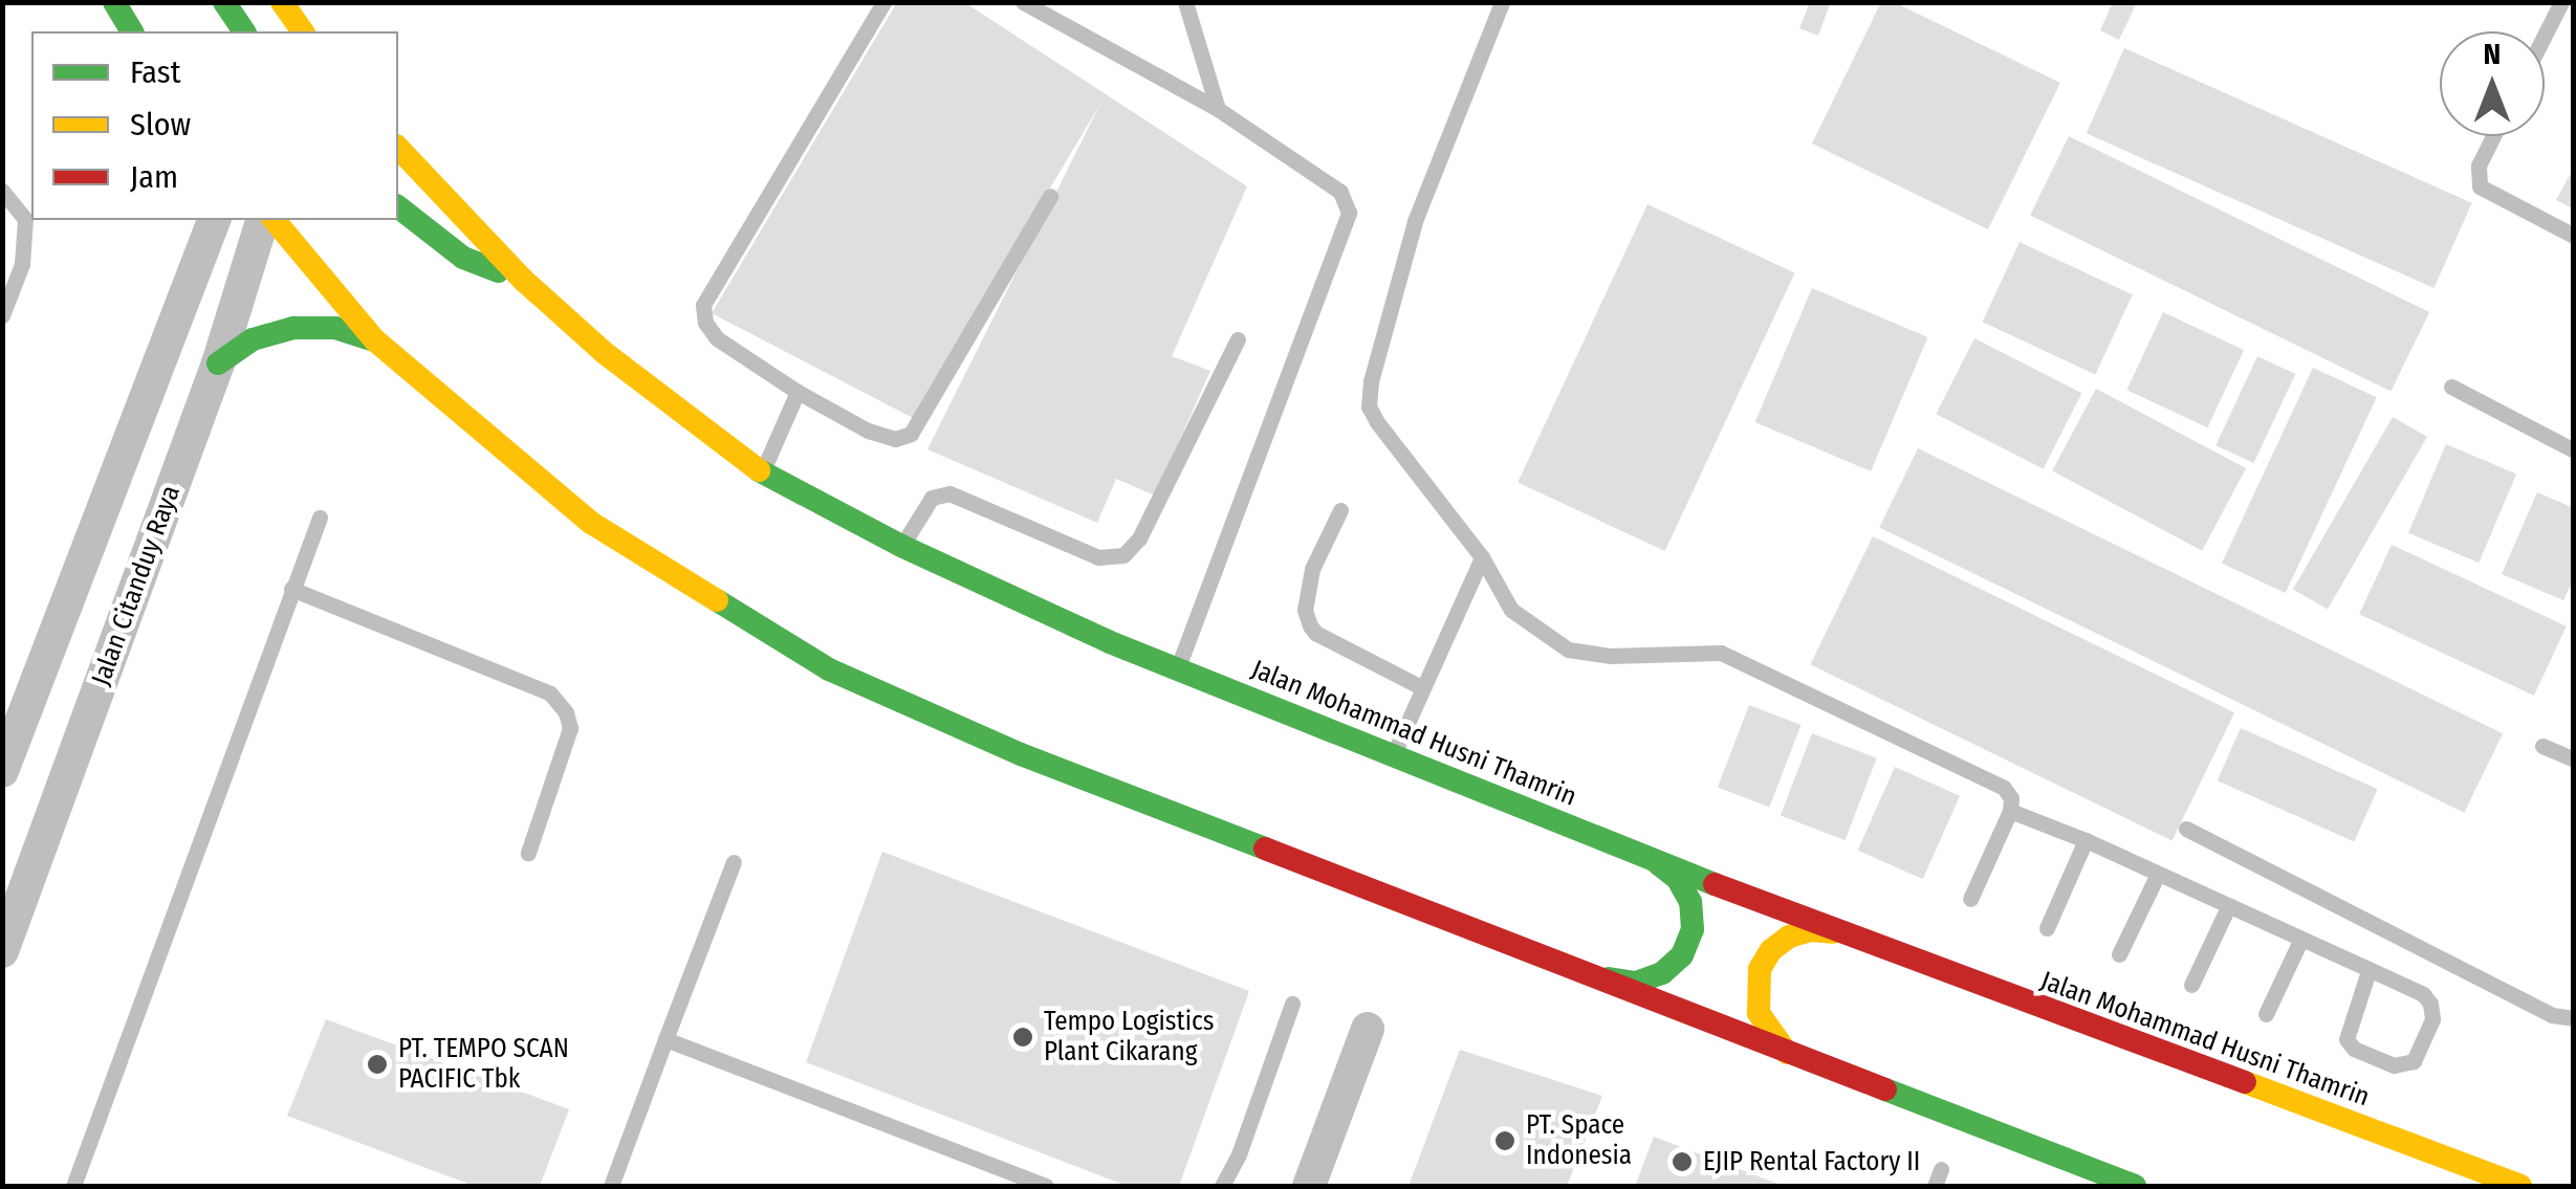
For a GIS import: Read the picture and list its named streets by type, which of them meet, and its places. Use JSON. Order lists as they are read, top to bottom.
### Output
{
  "streets": {
    "street": ["Jalan Citanduy Raya", "Jalan Mohammad Husni Thamrin"]
  },
  "places": [
    "Tempo Logistics Plant Cikarang",
    "PT. TEMPO SCAN PACIFIC Tbk",
    "PT. Space Indonesia",
    "EJIP Rental Factory II"
  ],
  "legend": ["Fast", "Slow", "Jam"],
  "north": "top"
}
